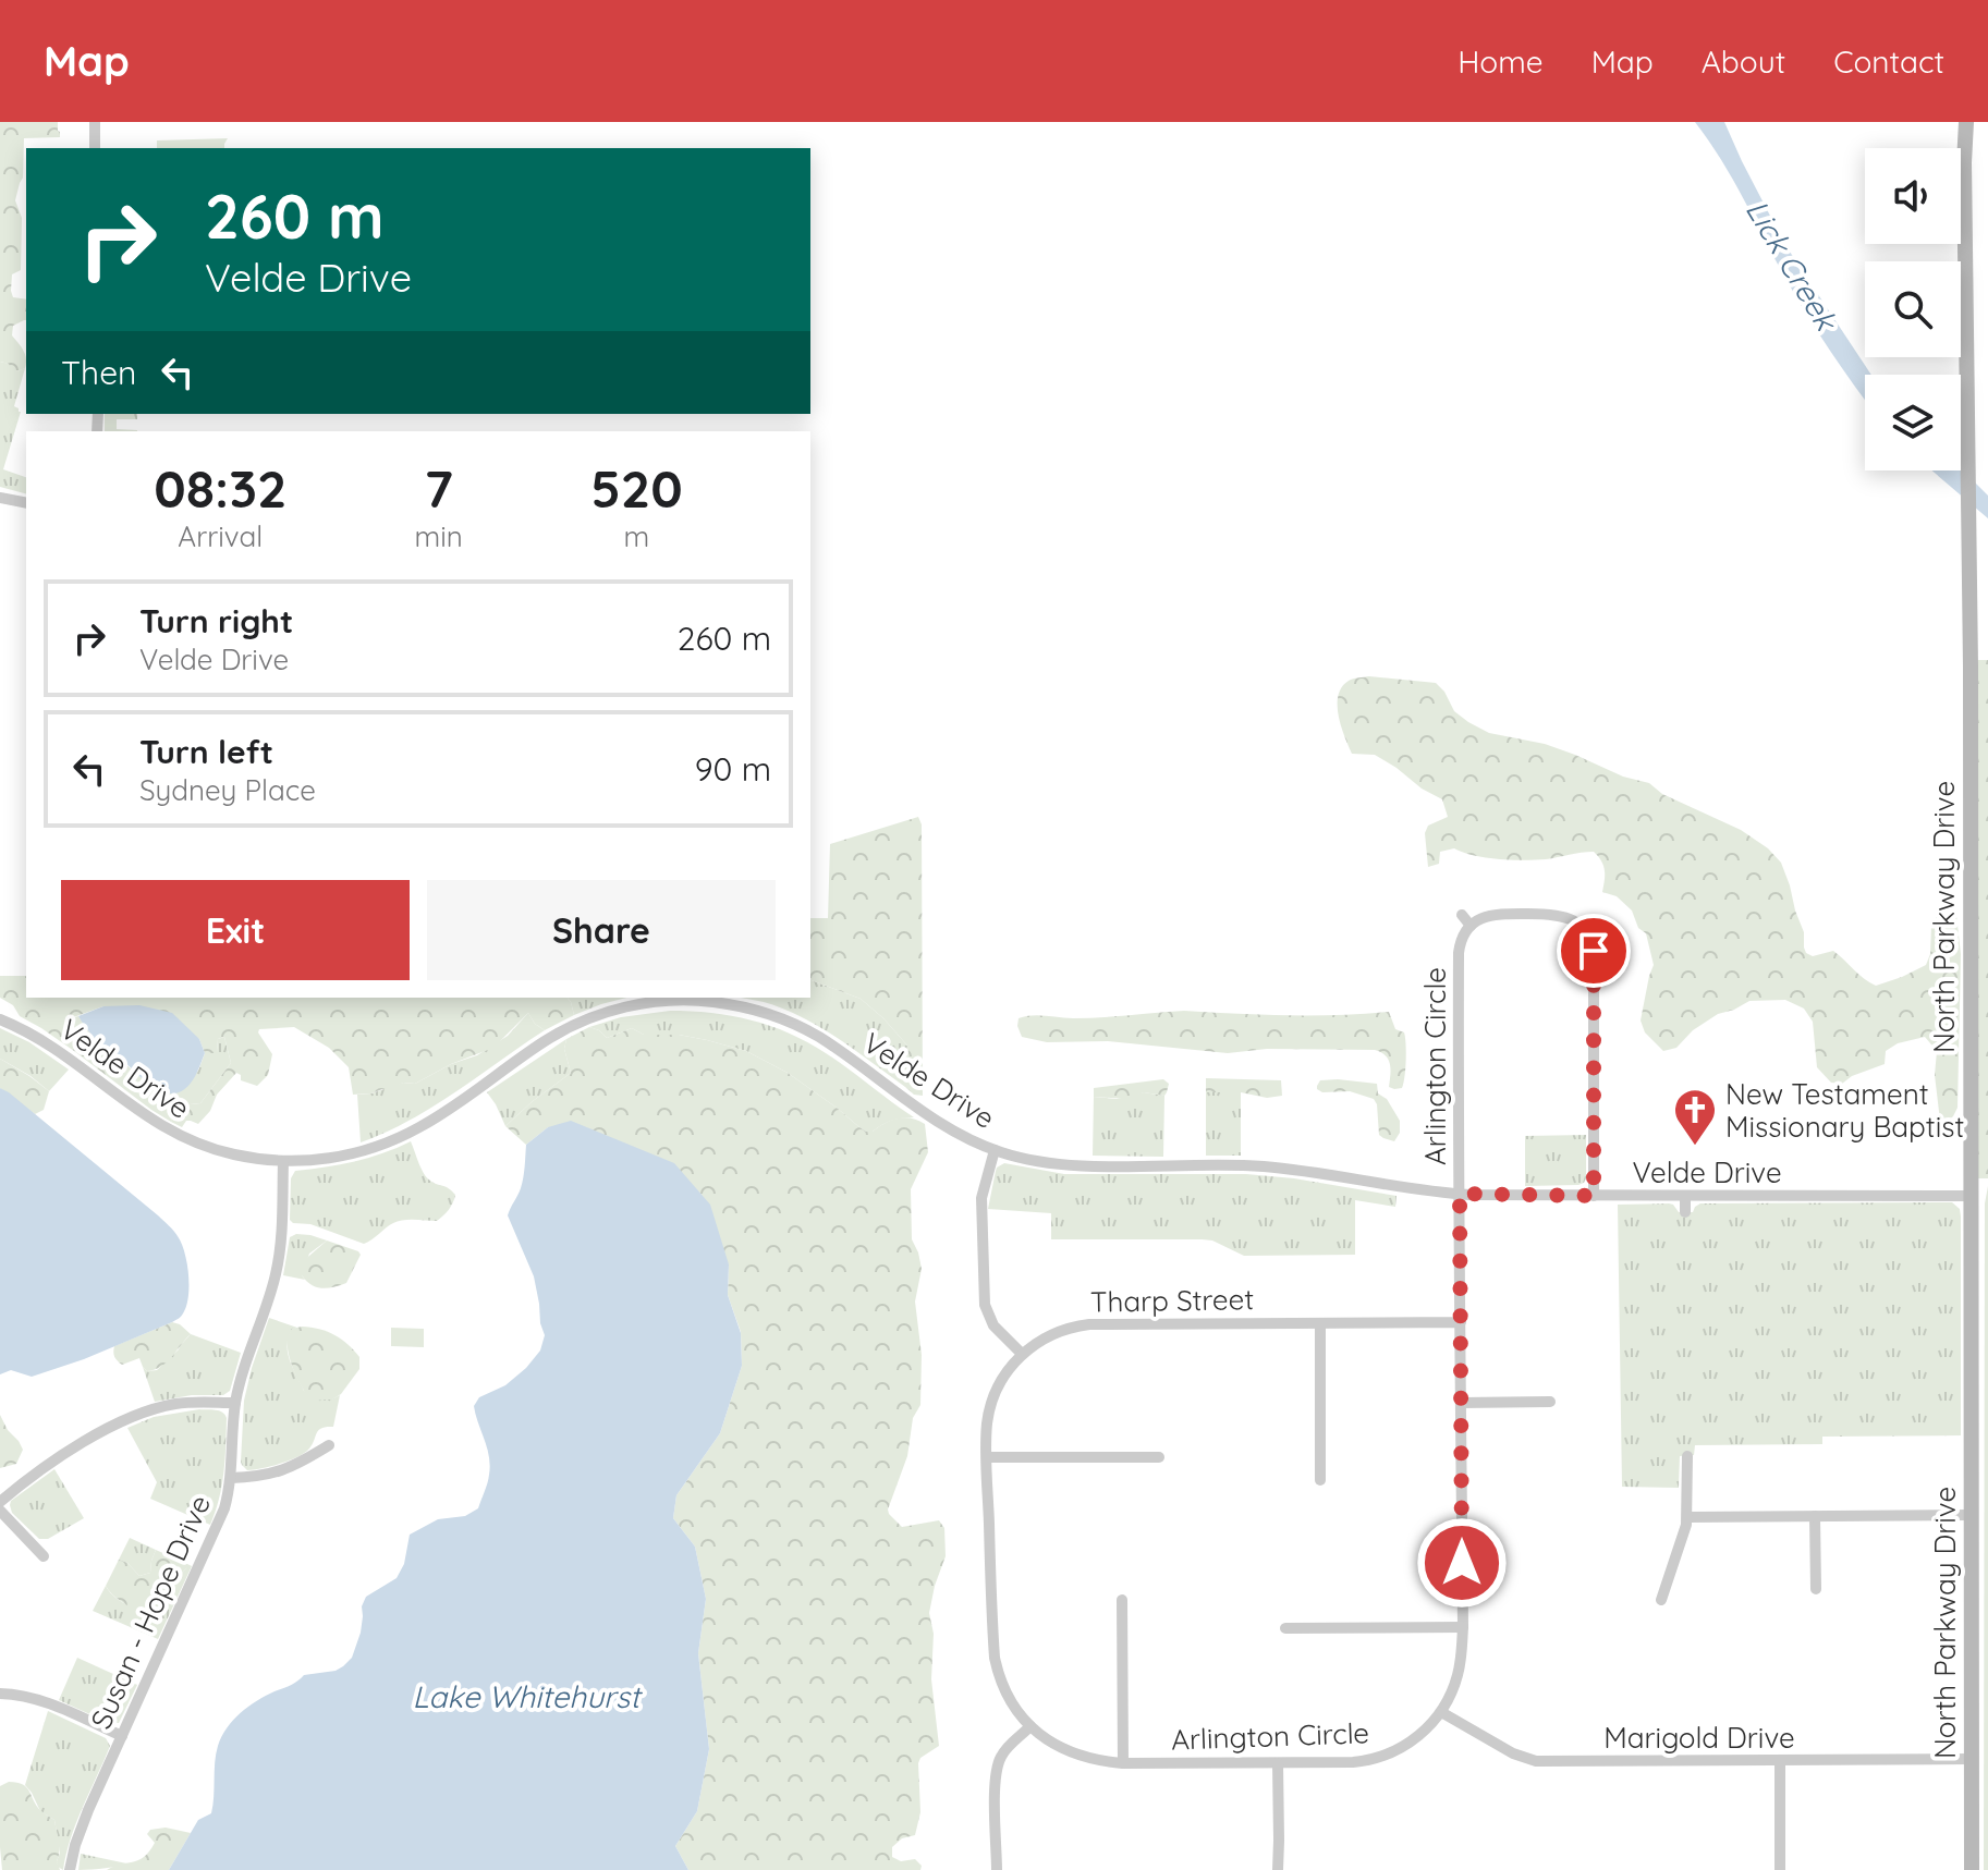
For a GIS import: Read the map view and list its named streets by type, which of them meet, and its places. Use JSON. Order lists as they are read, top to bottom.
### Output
{
  "streets": {
    "main road": ["North Parkway Drive"],
    "street": [
      "Arlington Circle",
      "Velde Drive",
      "Tharp Street",
      "Susan - Hope Drive",
      "Marigold Drive"
    ]
  },
  "crossings": [
    ["North Parkway Drive", "Velde Drive"],
    ["North Parkway Drive", "Marigold Drive"],
    ["Arlington Circle", "Velde Drive"],
    ["Arlington Circle", "Tharp Street"],
    ["Arlington Circle", "Marigold Drive"],
    ["Velde Drive", "Susan - Hope Drive"]
  ],
  "water": ["Lick Creek", "Lake Whitehurst"],
  "places": {
    "church": ["New Testament Missionary Baptist"]
  },
  "page": {
    "header": "Map",
    "nav": [
      "Home",
      "Map",
      "About",
      "Contact"
    ],
    "turn": ["260 m", "Velde Drive"],
    "then": "Then",
    "eta": [
      "08:32",
      "Arrival",
      "7",
      "min",
      "520",
      "m"
    ],
    "list": [
      {
        "name": "Turn right",
        "note": "Velde Drive",
        "value": "260 m"
      },
      {
        "name": "Turn left",
        "note": "Sydney Place",
        "value": "90 m"
      }
    ],
    "buttons": ["Exit", "Share"]
  }
}
